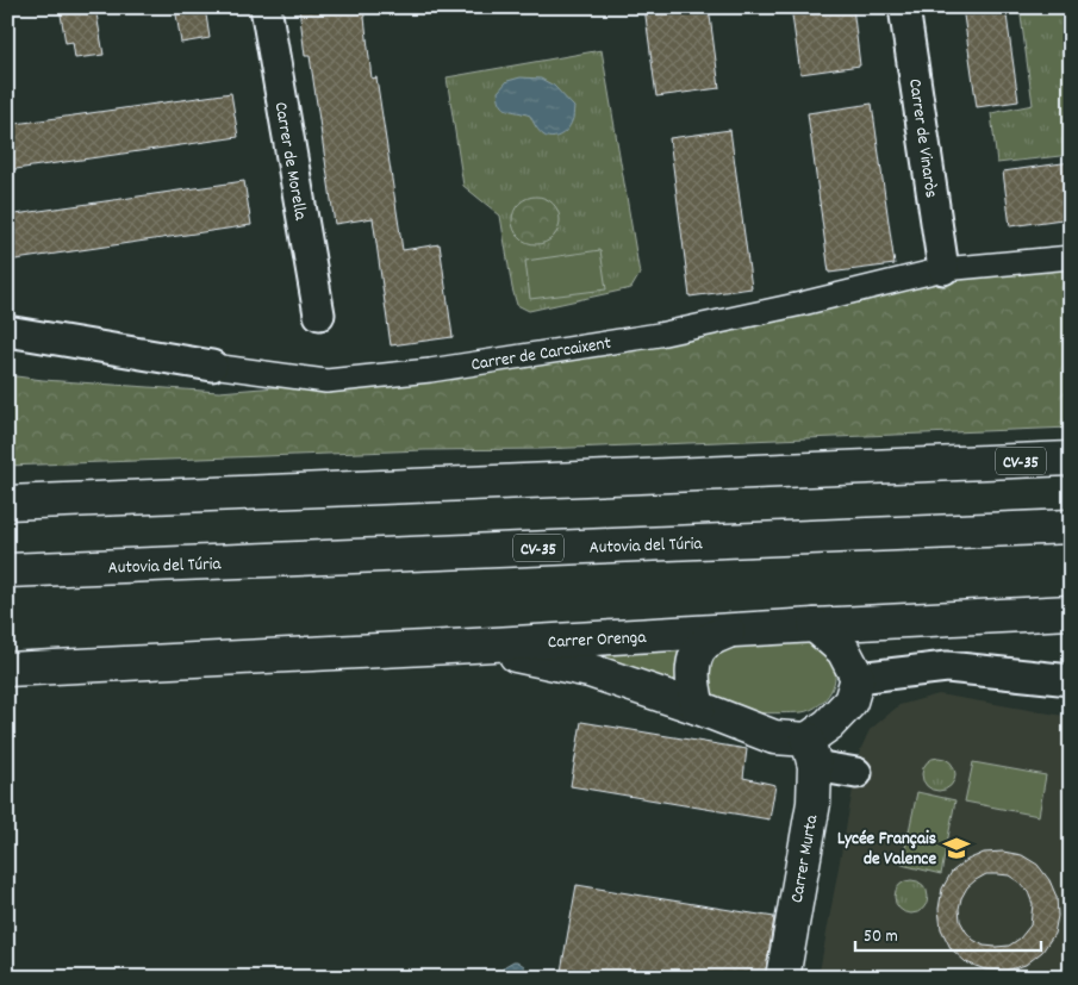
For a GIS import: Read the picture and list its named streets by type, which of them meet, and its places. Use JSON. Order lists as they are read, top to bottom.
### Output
{
  "streets": {
    "main road": [
      "CV-35",
      "Autovia del Túria",
      "Carrer Orenga",
      "Carrer Murta"
    ],
    "street": ["Carrer de Vinaròs", "Carrer de Morella", "Carrer de Carcaixent"]
  },
  "crossings": [
    ["Carrer de Vinaròs", "Carrer de Carcaixent"],
    ["Carrer Orenga", "Carrer Murta"]
  ],
  "places": {
    "school or university": ["Lycée Français de Valence"]
  },
  "scale_bar": "50 m"
}
